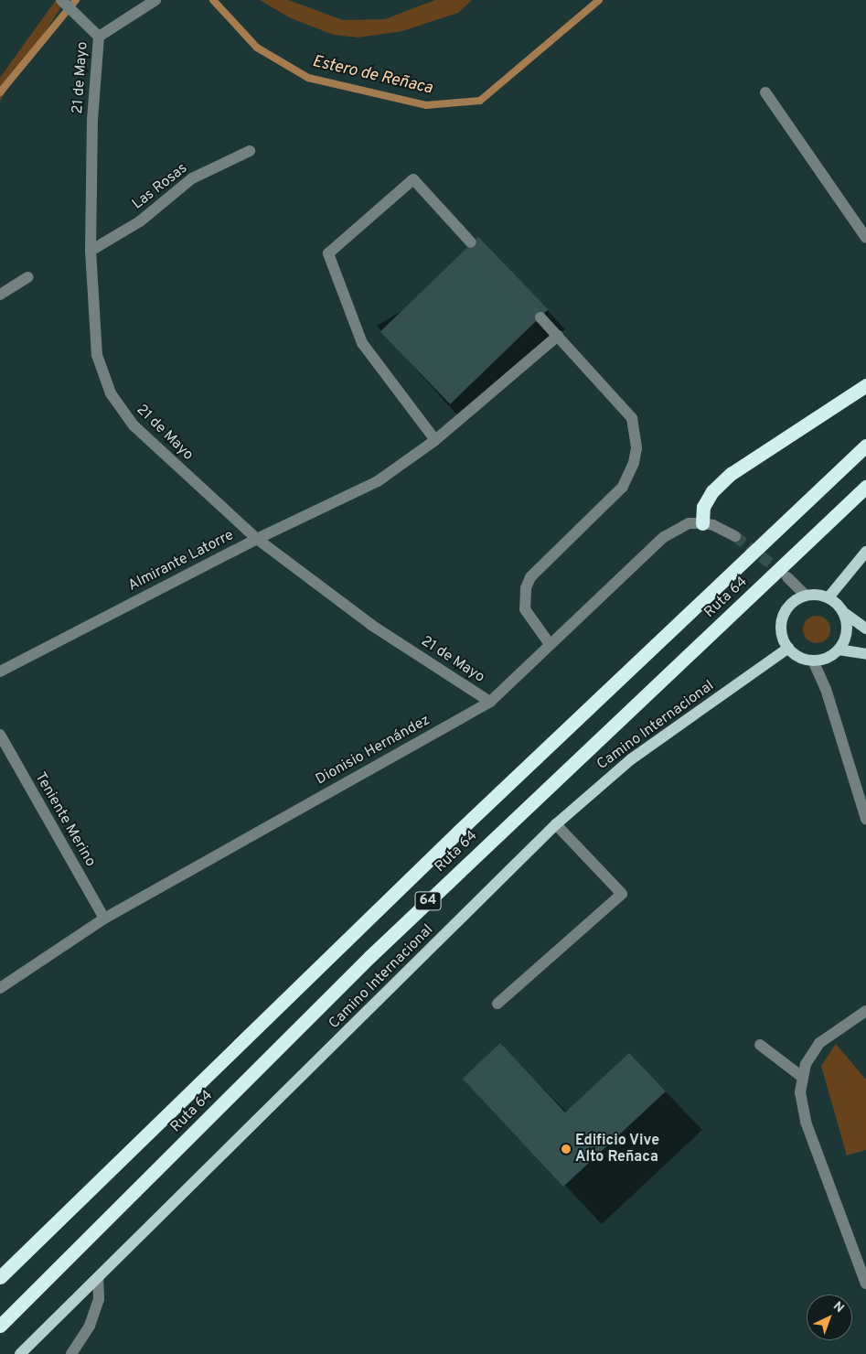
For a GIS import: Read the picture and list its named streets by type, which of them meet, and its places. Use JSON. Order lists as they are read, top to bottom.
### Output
{
  "streets": {
    "highway": ["Ruta 64", "64"],
    "main road": ["Camino Internacional"],
    "street": [
      "21 de Mayo",
      "Las Rosas",
      "Almirante Latorre",
      "Dionisio Hernández",
      "Teniente Merino"
    ]
  },
  "crossings": [
    ["21 de Mayo", "Las Rosas"],
    ["21 de Mayo", "Almirante Latorre"],
    ["21 de Mayo", "Dionisio Hernández"],
    ["Dionisio Hernández", "Teniente Merino"]
  ],
  "water": ["Estero de Reñaca"],
  "places": ["Edificio Vive Alto Reñaca"],
  "north": "top right"
}
